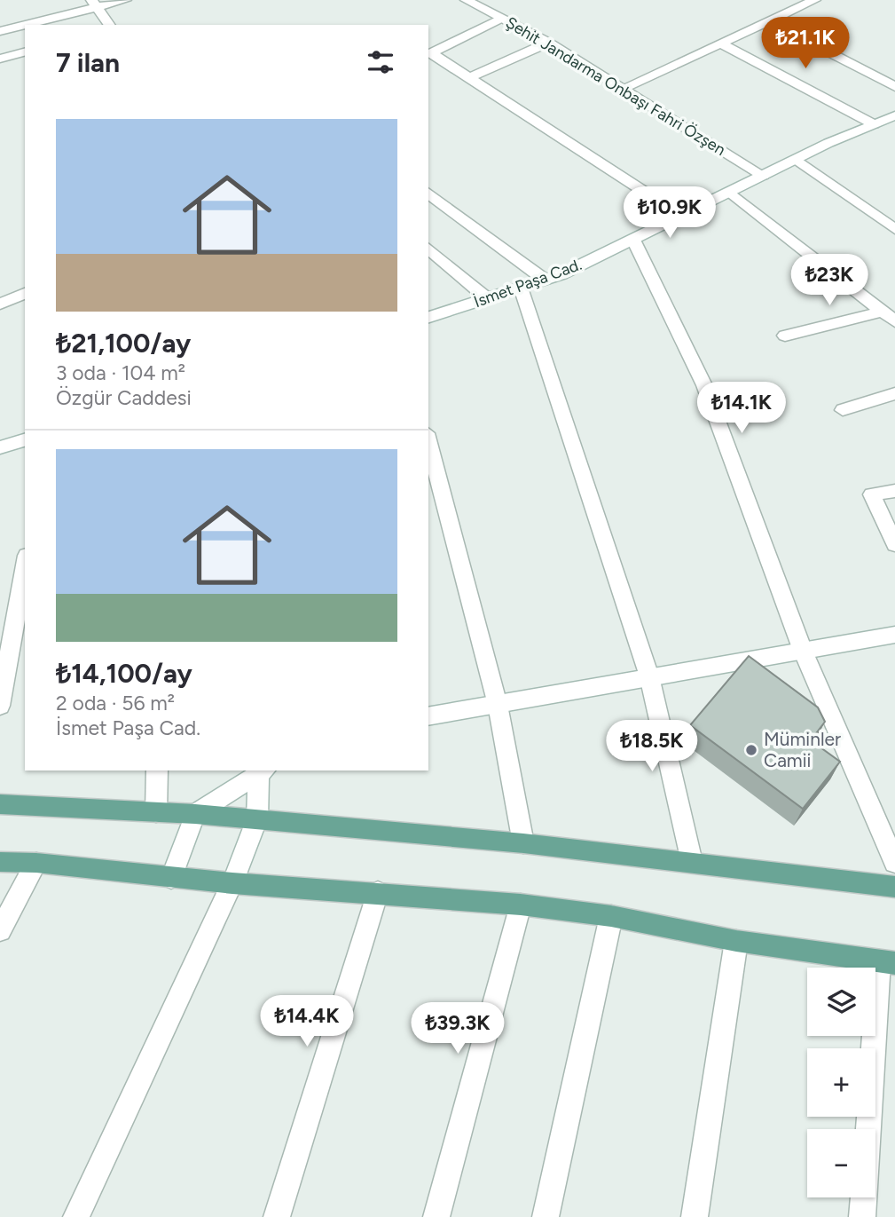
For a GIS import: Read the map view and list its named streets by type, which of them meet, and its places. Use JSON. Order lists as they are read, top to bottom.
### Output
{
  "streets": {
    "street": ["Şehit Jandarma Onbaşı Fahri Özşen", "İsmet Paşa Cad."]
  },
  "crossings": [
    ["Şehit Jandarma Onbaşı Fahri Özşen", "İsmet Paşa Cad."]
  ],
  "places": ["Müminler Camii"],
  "page": {
    "price": [
      "₺21.1K",
      "₺10.9K",
      "₺23K",
      "₺14.1K",
      "₺18.5K",
      "₺14.4K",
      "₺39.3K"
    ],
    "heading": "7 ilan",
    "list": [
      {
        "name": "₺21,100/ay",
        "note": "3 oda · 104 m² · Özgür Caddesi"
      },
      {
        "name": "₺14,100/ay",
        "note": "2 oda · 56 m² · İsmet Paşa Cad."
      }
    ],
    "map_buttons": ["+", "−"]
  }
}
